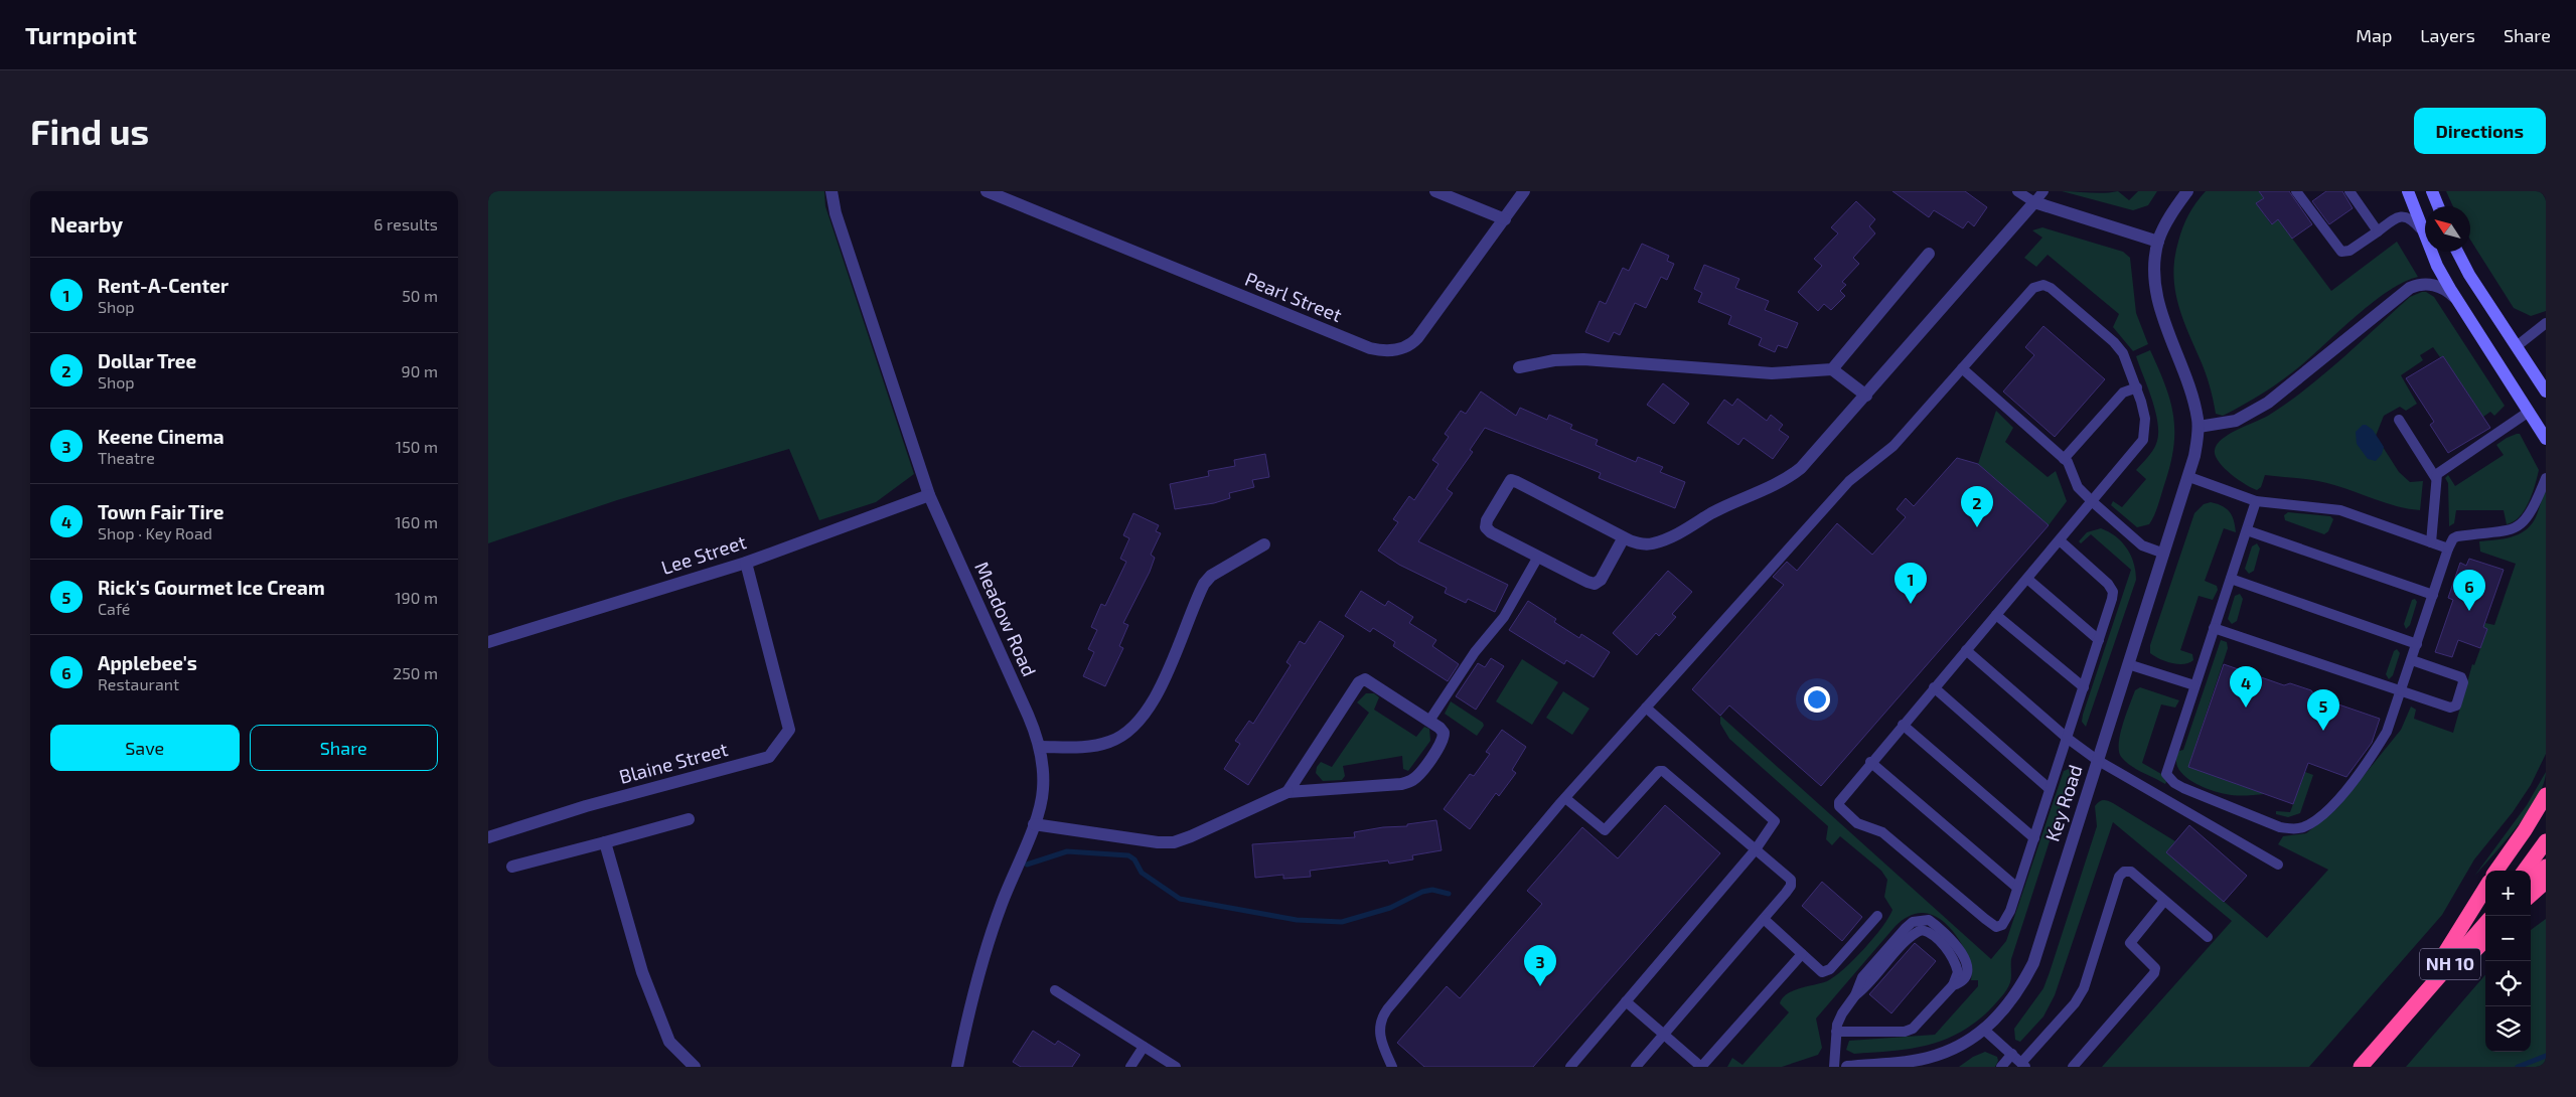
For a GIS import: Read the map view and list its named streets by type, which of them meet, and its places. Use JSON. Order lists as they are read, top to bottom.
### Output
{
  "streets": {
    "highway": ["NH 10"],
    "street": [
      "Pearl Street",
      "Lee Street",
      "Meadow Road",
      "Blaine Street",
      "Key Road"
    ]
  },
  "crossings": [
    ["Lee Street", "Meadow Road"],
    ["Lee Street", "Blaine Street"]
  ],
  "north": "top left",
  "page": {
    "header": "Turnpoint",
    "nav": ["Map", "Layers", "Share"],
    "buttons": [
      "Directions",
      ["Save", "Share"]
    ],
    "title": "Find us",
    "heading": ["Nearby", "6 results"],
    "list": [
      {
        "mark": "1",
        "name": "Rent-A-Center",
        "note": "Shop",
        "value": "50 m"
      },
      {
        "mark": "2",
        "name": "Dollar Tree",
        "note": "Shop",
        "value": "90 m"
      },
      {
        "mark": "3",
        "name": "Keene Cinema",
        "note": "Theatre",
        "value": "150 m"
      },
      {
        "mark": "4",
        "name": "Town Fair Tire",
        "note": "Shop · Key Road",
        "value": "160 m"
      },
      {
        "mark": "5",
        "name": "Rick's Gourmet Ice Cream",
        "note": "Café",
        "value": "190 m"
      },
      {
        "mark": "6",
        "name": "Applebee's",
        "note": "Restaurant",
        "value": "250 m"
      }
    ],
    "pins": [
      "2",
      "1",
      "6",
      "4",
      "5",
      "3"
    ],
    "map_buttons": ["+", "−"]
  }
}
